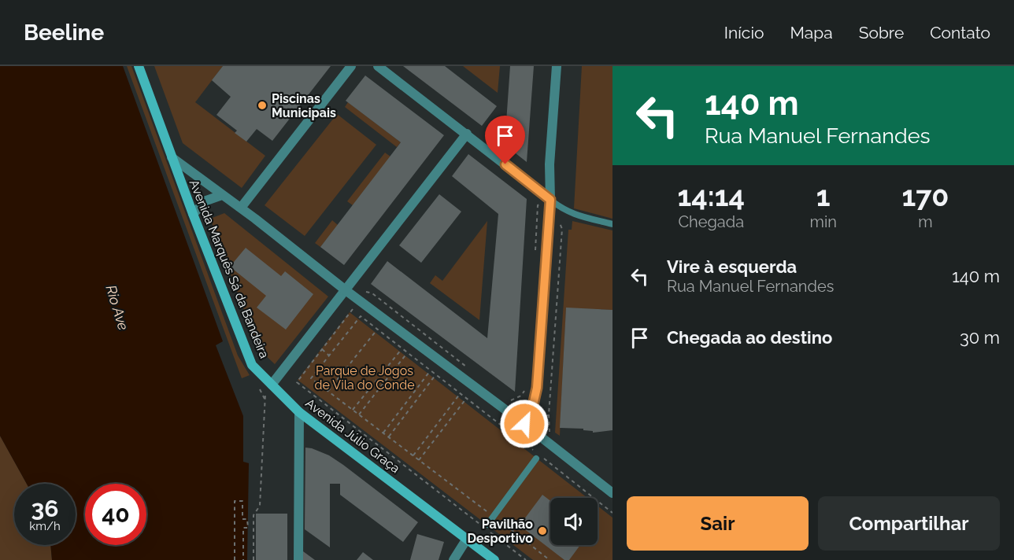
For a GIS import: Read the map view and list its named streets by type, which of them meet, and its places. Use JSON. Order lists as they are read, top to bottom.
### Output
{
  "streets": {
    "main road": ["Avenida Marquês Sá da Bandeira", "Avenida Júlio Graça"]
  },
  "crossings": [
    ["Avenida Marquês Sá da Bandeira", "Avenida Júlio Graça"]
  ],
  "water": ["Rio Ave"],
  "parks": ["Parque de Jogos de Vila do Conde"],
  "places": ["Piscinas Municipais", "Pavilhão Desportivo"],
  "page": {
    "header": "Beeline",
    "nav": [
      "Início",
      "Mapa",
      "Sobre",
      "Contato"
    ],
    "turn": ["140 m", "Rua Manuel Fernandes"],
    "eta": [
      "14:14",
      "Chegada",
      "1",
      "min",
      "170",
      "m"
    ],
    "list": [
      {
        "name": "Vire à esquerda",
        "note": "Rua Manuel Fernandes",
        "value": "140 m"
      },
      {
        "name": "Chegada ao destino",
        "value": "30 m"
      }
    ],
    "speed": "36 km/h",
    "limit": "40",
    "buttons": ["Sair", "Compartilhar"]
  }
}
